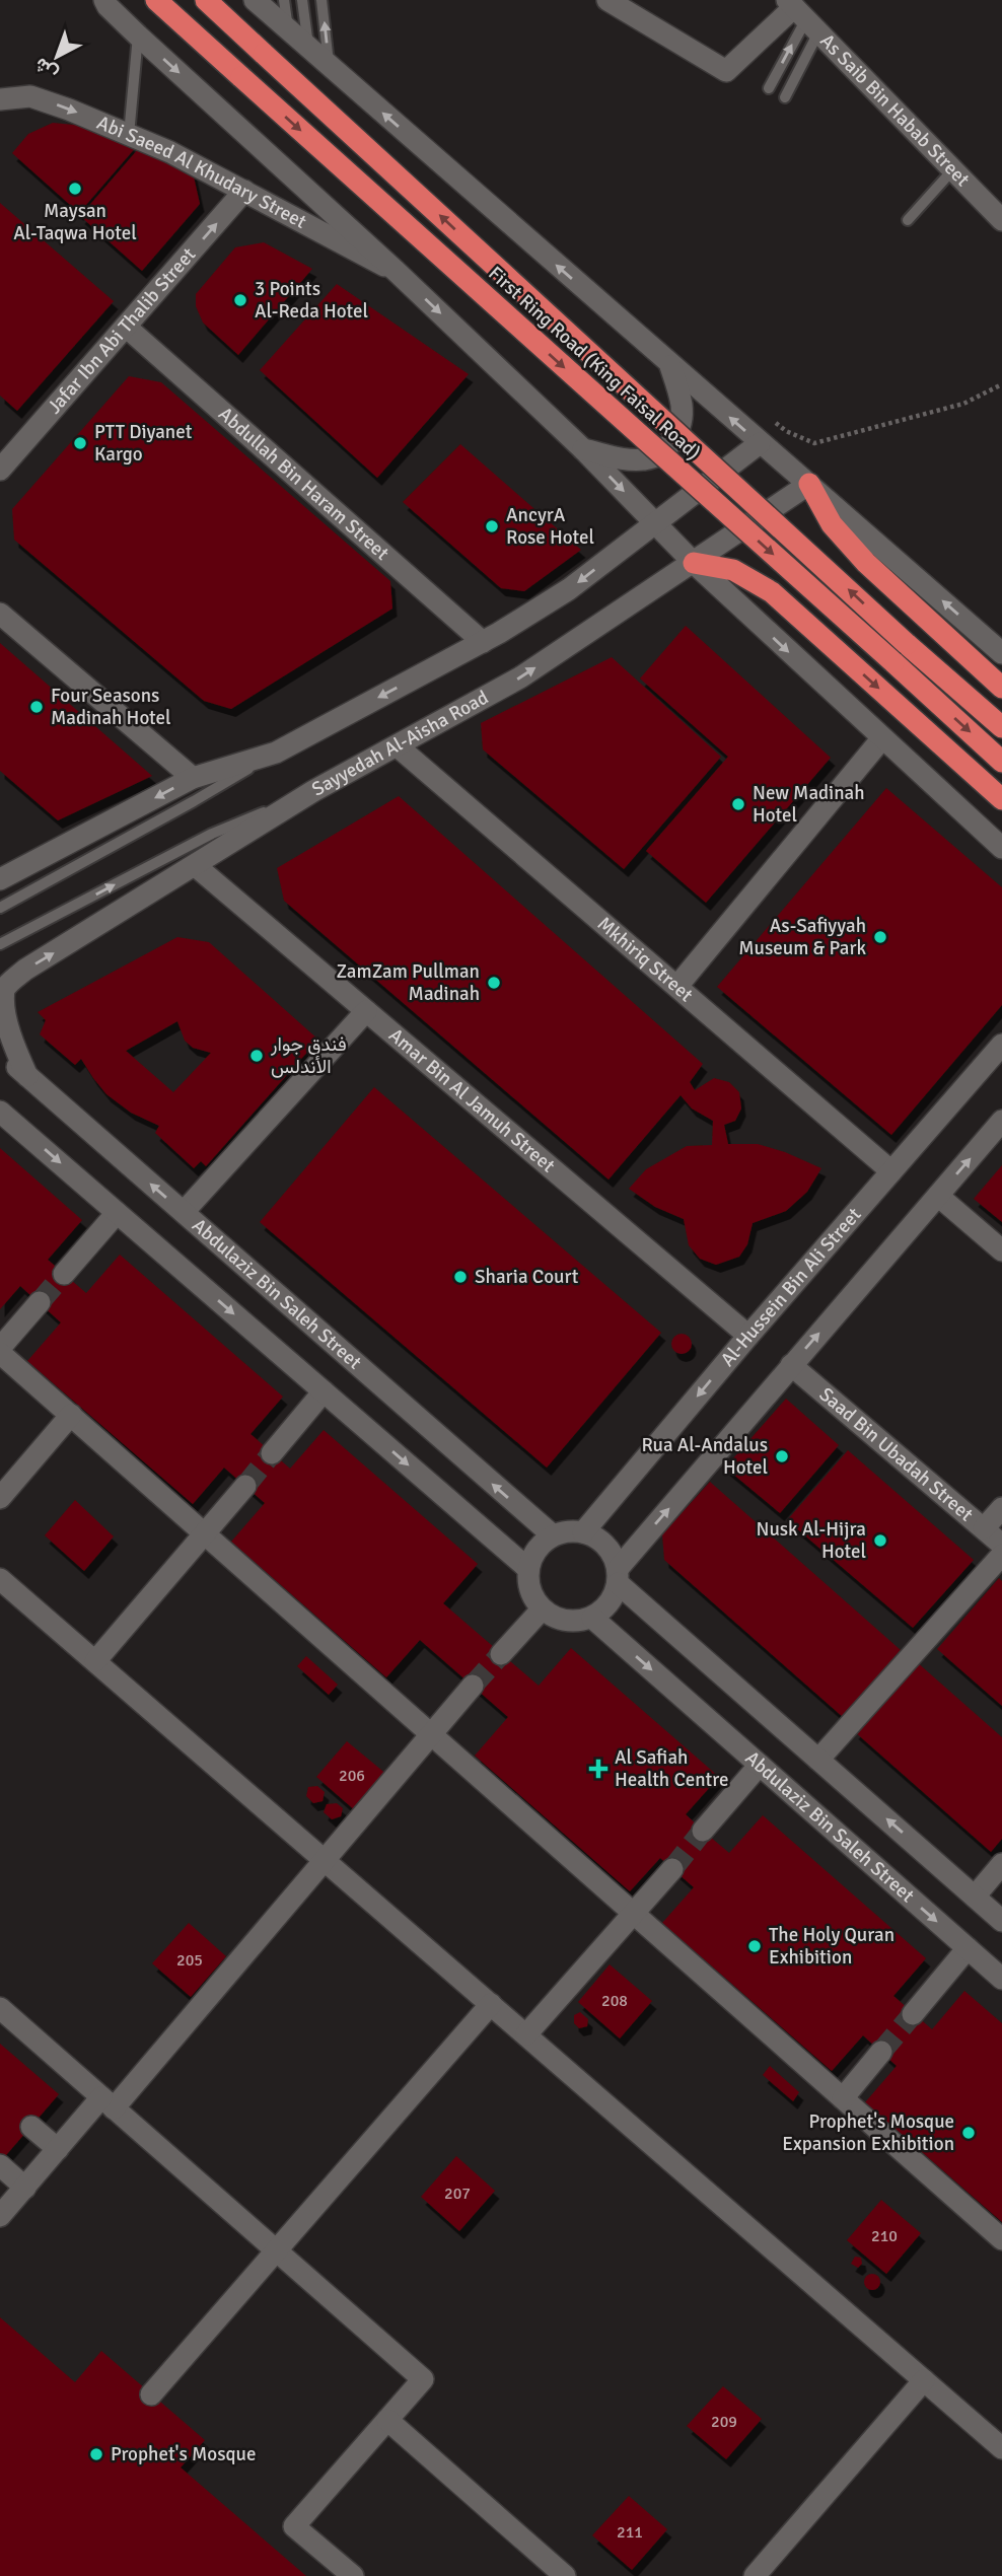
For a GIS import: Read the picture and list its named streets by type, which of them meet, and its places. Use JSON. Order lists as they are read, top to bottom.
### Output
{
  "streets": {
    "highway": ["First Ring Road (King Faisal Road)"],
    "street": [
      "As Saib Bin Habab Street",
      "Abi Saeed Al Khudary Street",
      "Jafar Ibn Abi Thalib Street",
      "Abdullah Bin Haram Street",
      "Sayyedah Al-Aisha Road",
      "Mkhiriq Street",
      "Amar Bin Al Jamuh Street",
      "Al-Hussein Bin Ali Street",
      "Abdulaziz Bin Saleh Street",
      "Saad Bin Ubadah Street"
    ]
  },
  "crossings": [
    ["Abi Saeed Al Khudary Street", "Jafar Ibn Abi Thalib Street"],
    ["Jafar Ibn Abi Thalib Street", "Abdullah Bin Haram Street"],
    ["Sayyedah Al-Aisha Road", "Mkhiriq Street"],
    ["Sayyedah Al-Aisha Road", "Amar Bin Al Jamuh Street"],
    ["Sayyedah Al-Aisha Road", "Abdulaziz Bin Saleh Street"],
    ["Mkhiriq Street", "Al-Hussein Bin Ali Street"],
    ["Amar Bin Al Jamuh Street", "Al-Hussein Bin Ali Street"],
    ["Al-Hussein Bin Ali Street", "Abdulaziz Bin Saleh Street"]
  ],
  "one_way": ["Jafar Ibn Abi Thalib Street"],
  "places": {
    "other": [
      "Maysan Al-Taqwa Hotel",
      "3 Points Al-Reda Hotel",
      "PTT Diyanet Kargo",
      "AncyrA Rose Hotel",
      "Four Seasons Madinah Hotel",
      "New Madinah Hotel",
      "As-Safiyyah Museum & Park",
      "ZamZam Pullman Madinah",
      "فندق جوار الأندلس",
      "Sharia Court",
      "Rua Al-Andalus Hotel",
      "Nusk Al-Hijra Hotel",
      "The Holy Quran Exhibition",
      "Prophet's Mosque Expansion Exhibition",
      "Prophet's Mosque"
    ],
    "health": ["Al Safiah Health Centre"]
  },
  "house_numbers": [
    "206",
    "205",
    "208",
    "207",
    "210",
    "209",
    "211"
  ],
  "north": "bottom left"
}
